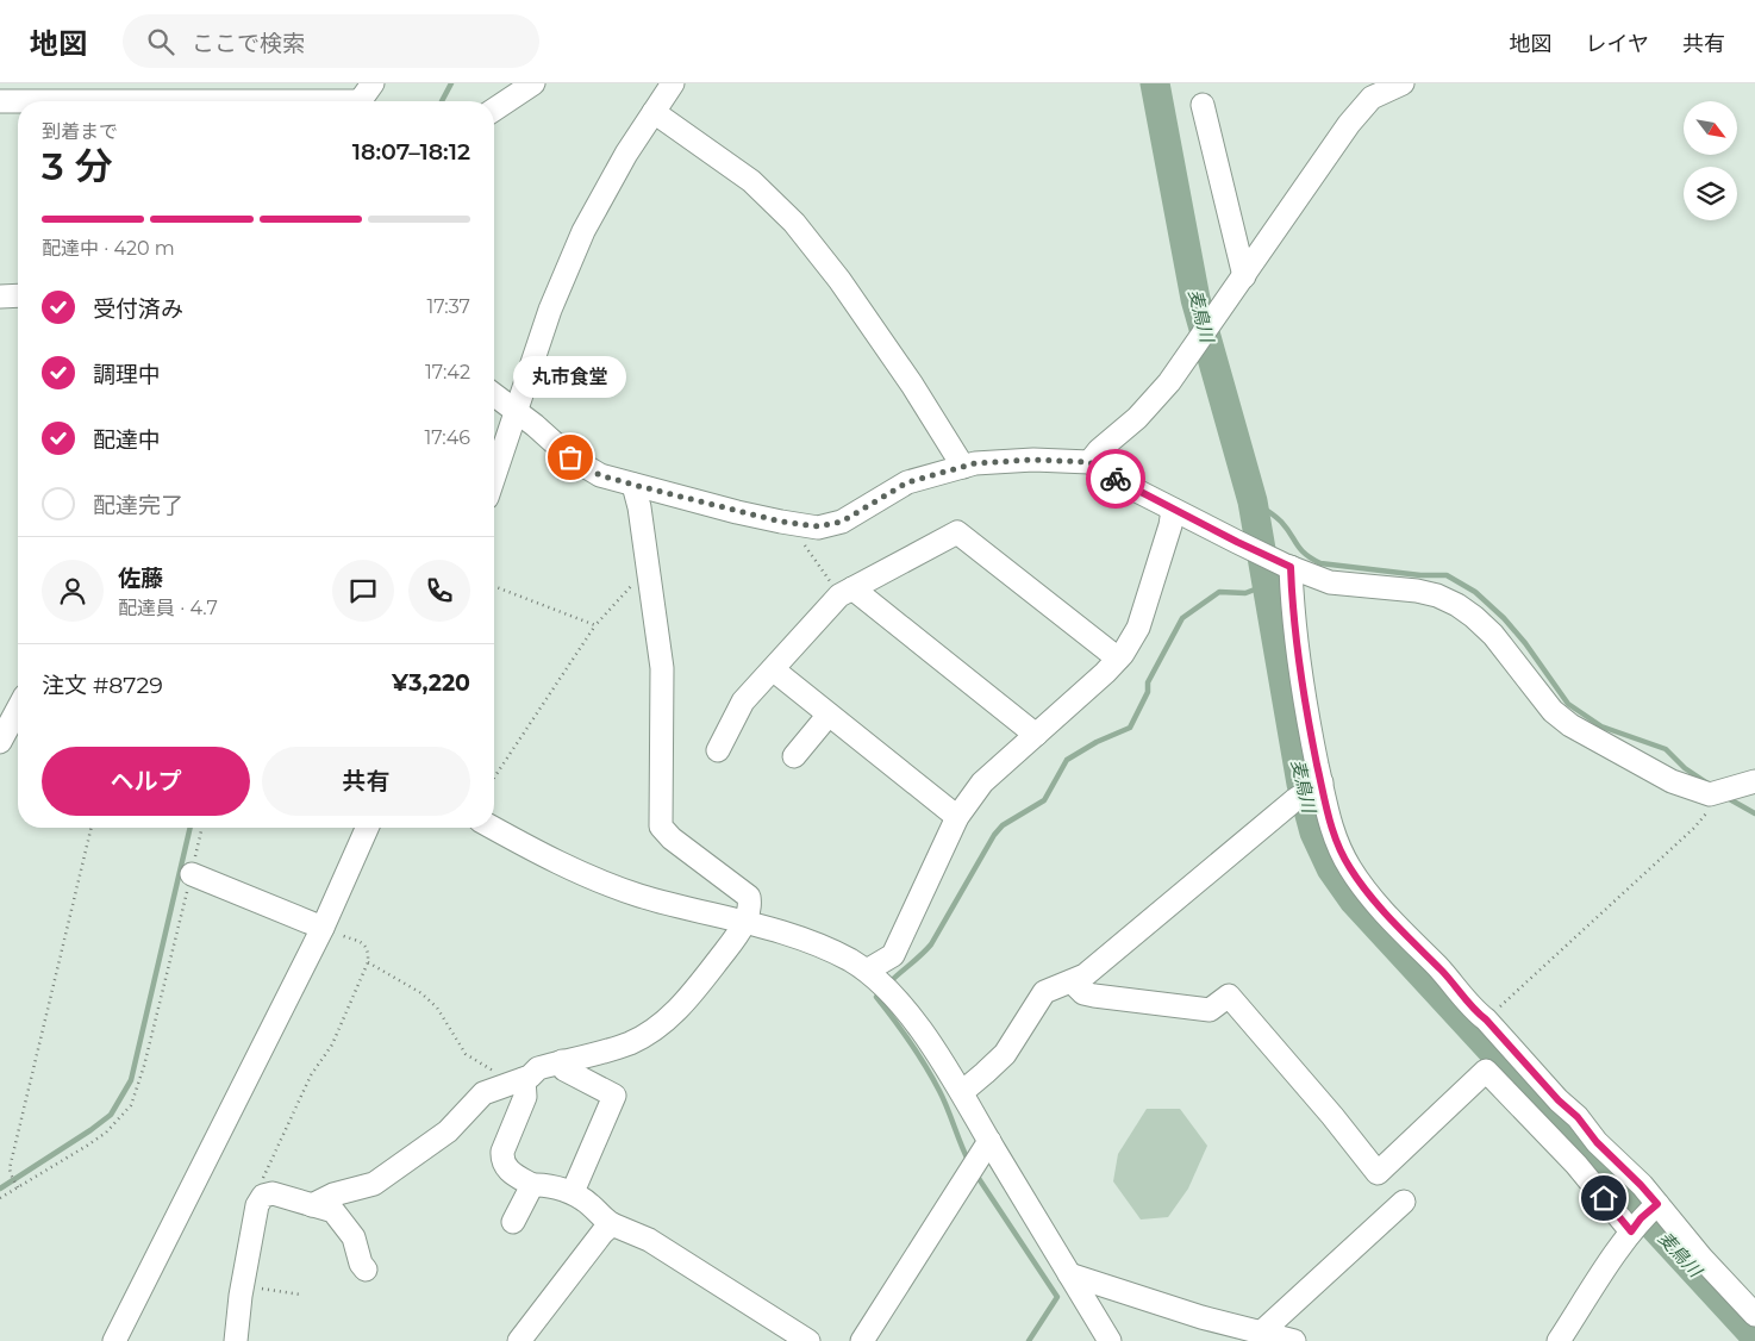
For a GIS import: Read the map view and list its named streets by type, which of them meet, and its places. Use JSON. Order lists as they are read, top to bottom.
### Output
{
  "water": ["麦鳥川"],
  "places": ["丸市食堂"],
  "north": "bottom right",
  "page": {
    "header": "地図",
    "search": "ここで検索",
    "nav": ["地図", "レイヤ", "共有"],
    "heading": ["3 分", "到着まで", "18:07–18:12"],
    "panel": [
      "佐藤",
      "配達員 · 4.7",
      "注文 #8729",
      "¥3,220"
    ],
    "bar": "配達中 · 420 m",
    "list": [
      ["受付済み", "17:37"],
      ["調理中", "17:42"],
      ["配達中", "17:46"],
      "配達完了"
    ],
    "bubble": "丸市食堂",
    "buttons": ["ヘルプ", "共有"]
  }
}
